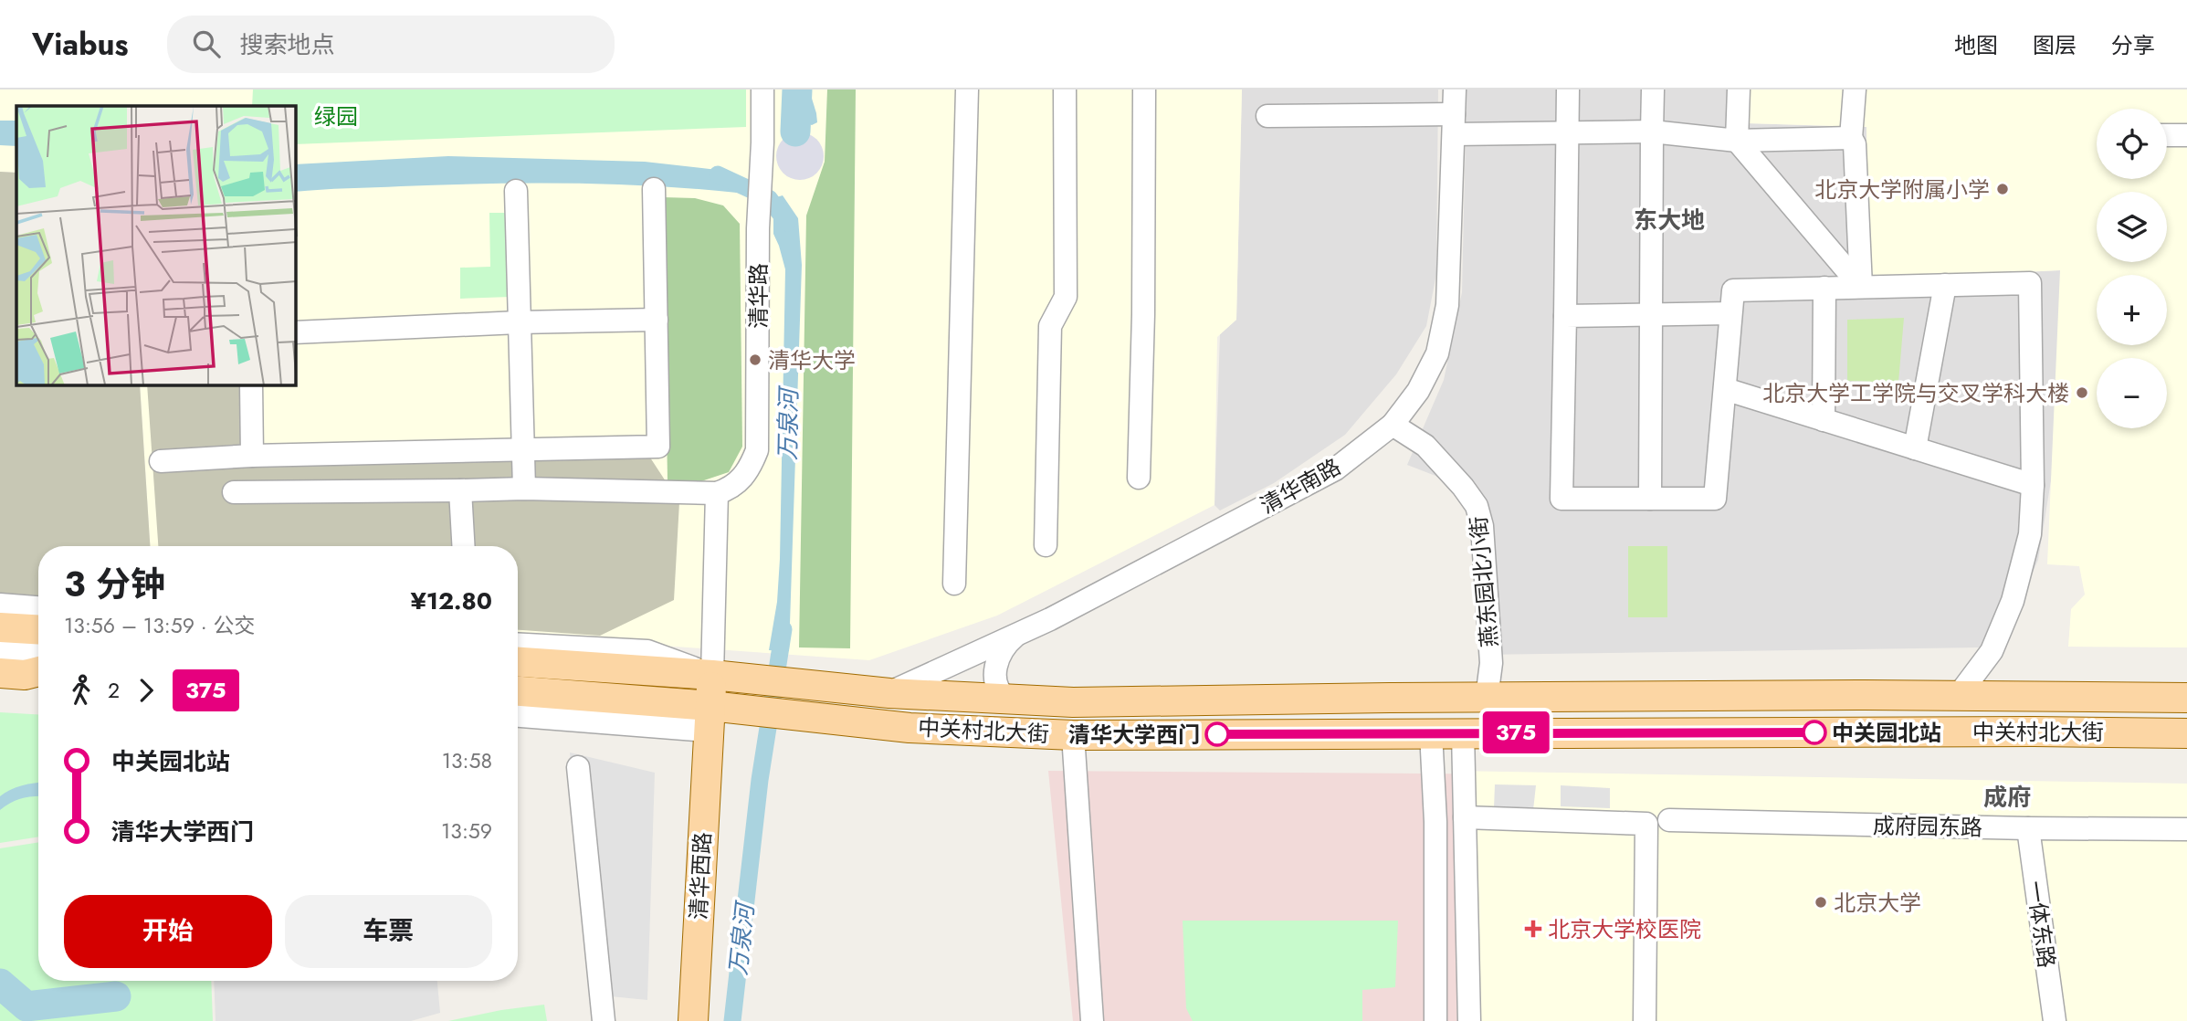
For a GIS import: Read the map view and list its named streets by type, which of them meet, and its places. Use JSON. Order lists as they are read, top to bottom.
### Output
{
  "streets": {
    "main road": ["中关村北大街", "清华西路"],
    "street": [
      "清华路",
      "清华南路",
      "燕东园北小街",
      "成府园东路",
      "一体东路"
    ]
  },
  "crossings": [
    ["清华南路", "燕东园北小街"],
    ["清华南路", "中关村北大街"],
    ["燕东园北小街", "中关村北大街"],
    ["中关村北大街", "清华西路"],
    ["成府园东路", "一体东路"]
  ],
  "districts": ["东大地", "成府"],
  "water": ["万泉河"],
  "parks": ["绿园"],
  "places": {
    "other": [
      "北京大学附属小学",
      "清华大学",
      "北京大学工学院与交叉学科大楼",
      "中关园北站",
      "清华大学西门",
      "北京大学"
    ],
    "health": ["北京大学校医院"]
  },
  "lines": ["bus line 375"],
  "page": {
    "header": "Viabus",
    "search": "搜索地点",
    "nav": ["地图", "图层", "分享"],
    "on_map": "375",
    "map_buttons": ["+", "−"],
    "heading": ["3 分钟", "13:56 – 13:59 · 公交", "¥12.80"],
    "legs": ["2", "375"],
    "list": [
      {
        "name": "中关园北站",
        "value": "13:58"
      },
      {
        "name": "清华大学西门",
        "value": "13:59"
      }
    ],
    "buttons": ["开始", "车票"]
  }
}
